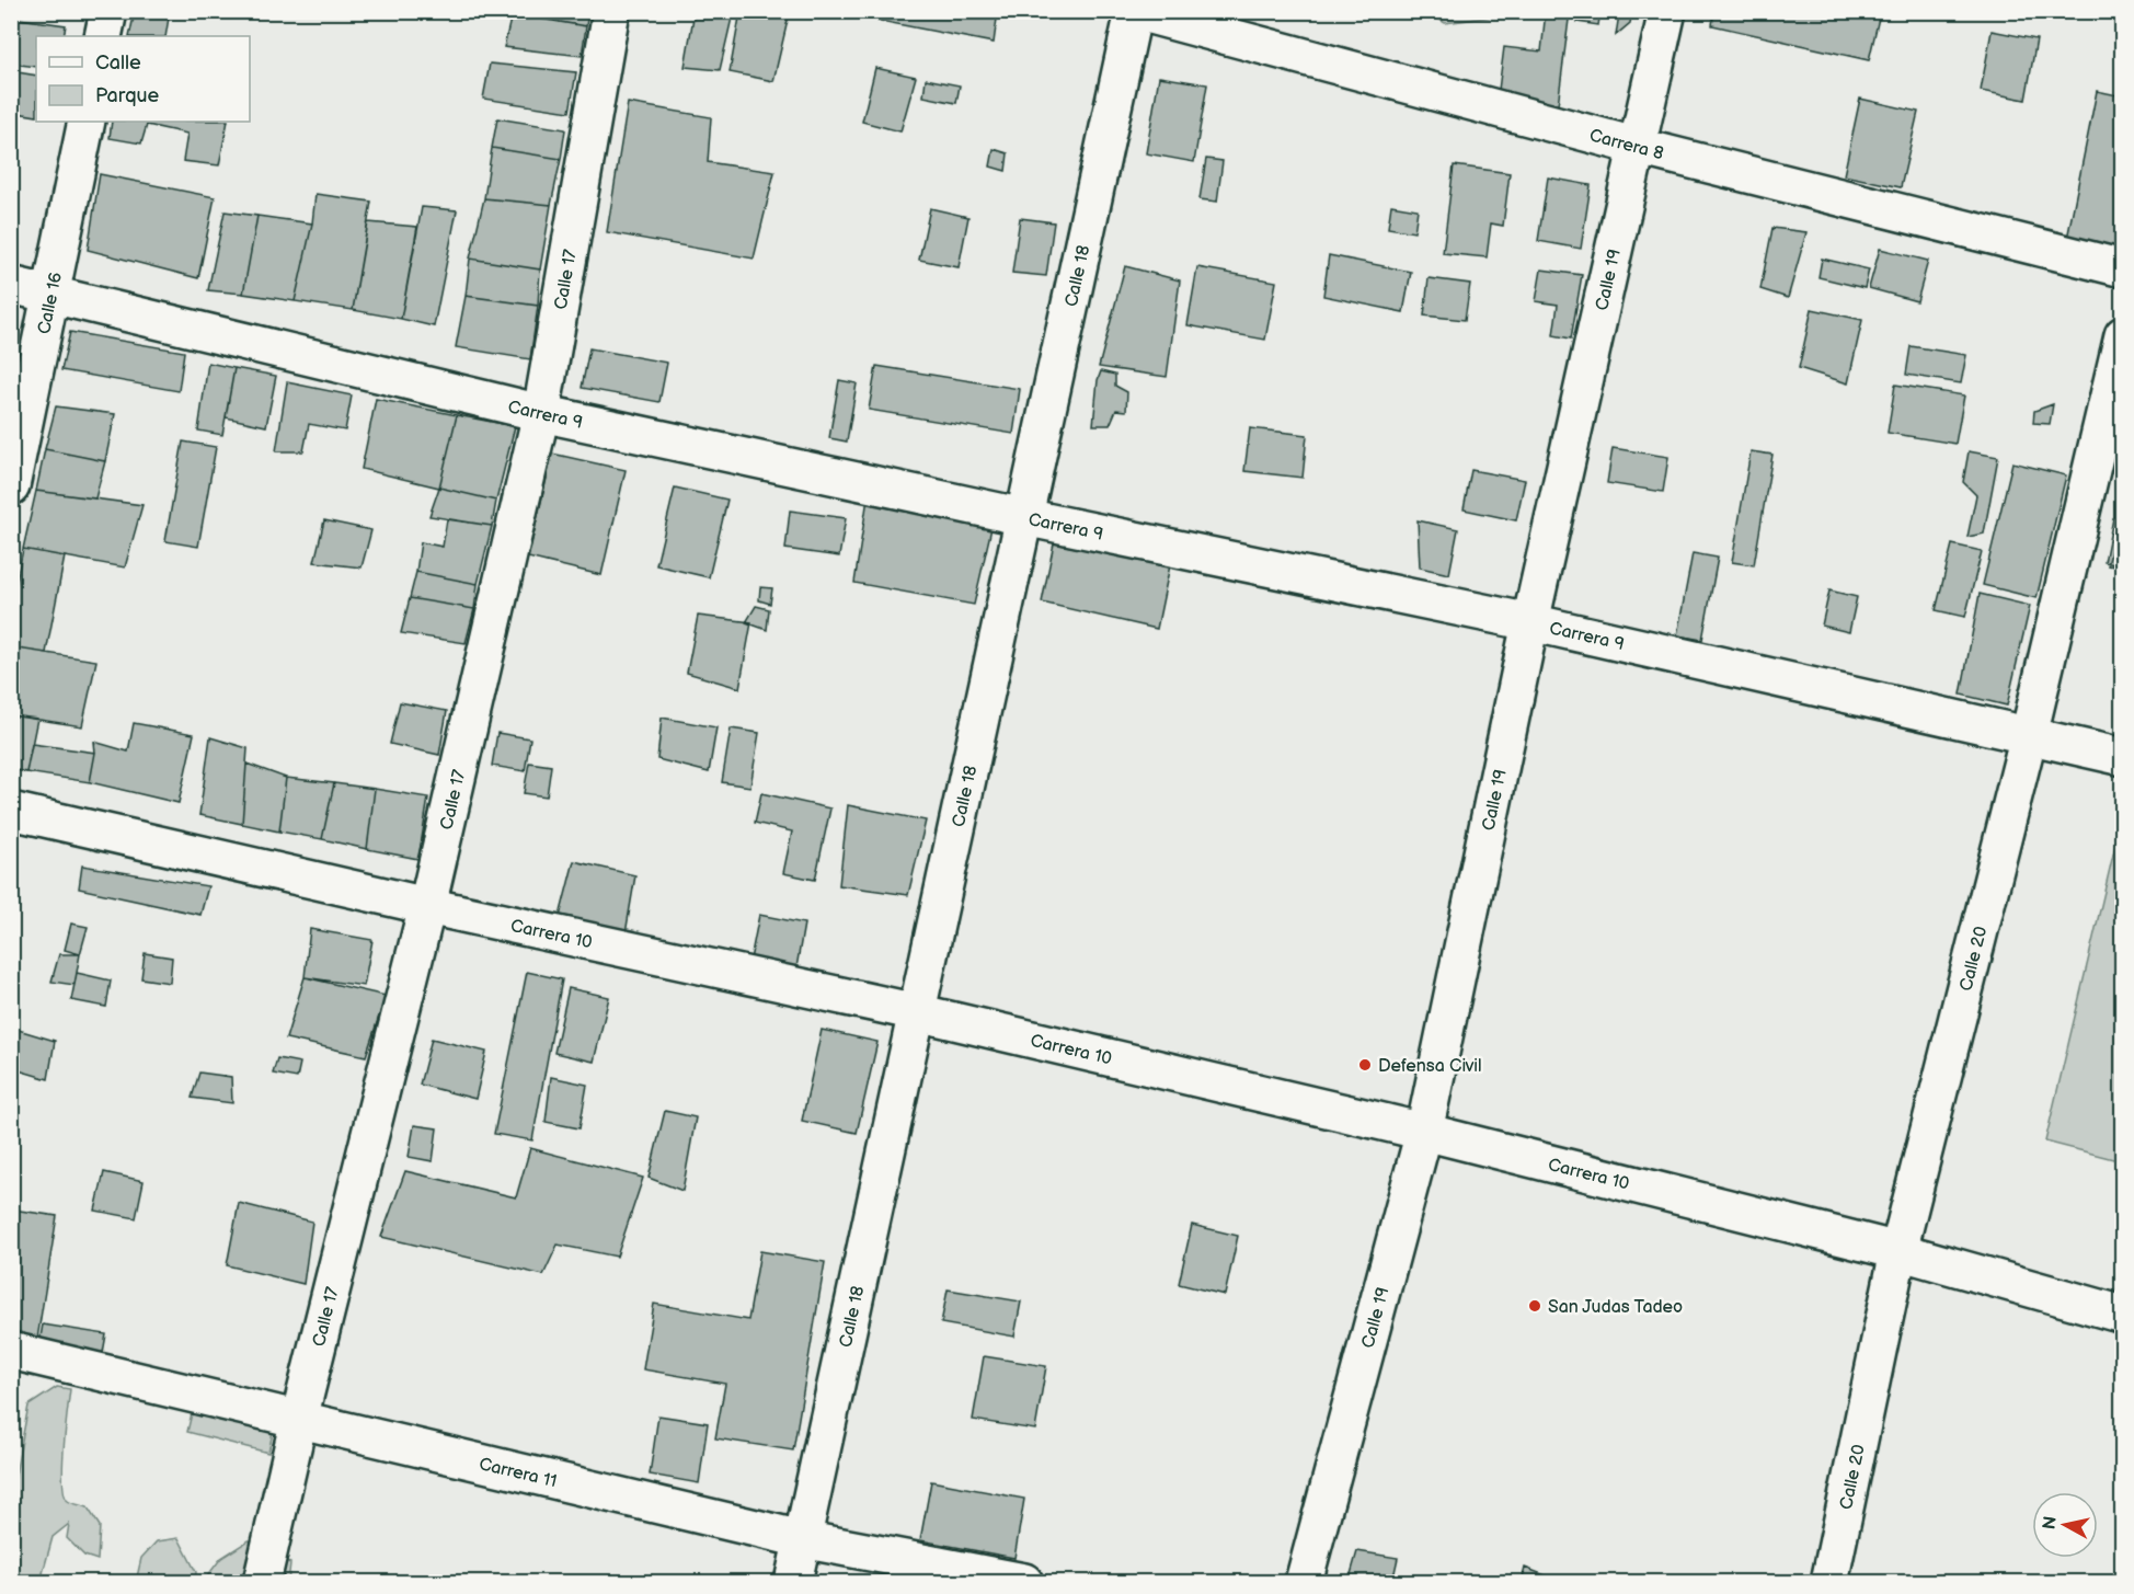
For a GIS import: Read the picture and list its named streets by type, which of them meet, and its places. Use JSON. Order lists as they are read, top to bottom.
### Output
{
  "streets": {
    "street": [
      "Carrera 8",
      "Calle 18",
      "Calle 19",
      "Calle 17",
      "Calle 16",
      "Carrera 9",
      "Carrera 10",
      "Calle 20",
      "Carrera 11"
    ]
  },
  "crossings": [
    ["Carrera 8", "Calle 18"],
    ["Carrera 8", "Calle 19"],
    ["Calle 18", "Carrera 9"],
    ["Calle 18", "Carrera 10"],
    ["Calle 18", "Carrera 11"],
    ["Calle 19", "Carrera 9"],
    ["Calle 19", "Carrera 10"],
    ["Calle 17", "Carrera 9"],
    ["Calle 17", "Carrera 10"],
    ["Calle 17", "Carrera 11"],
    ["Calle 16", "Carrera 9"],
    ["Carrera 9", "Calle 20"],
    ["Carrera 10", "Calle 20"]
  ],
  "places": ["Defensa Civil", "San Judas Tadeo"],
  "legend": ["Calle", "Parque"],
  "north": "left"
}
